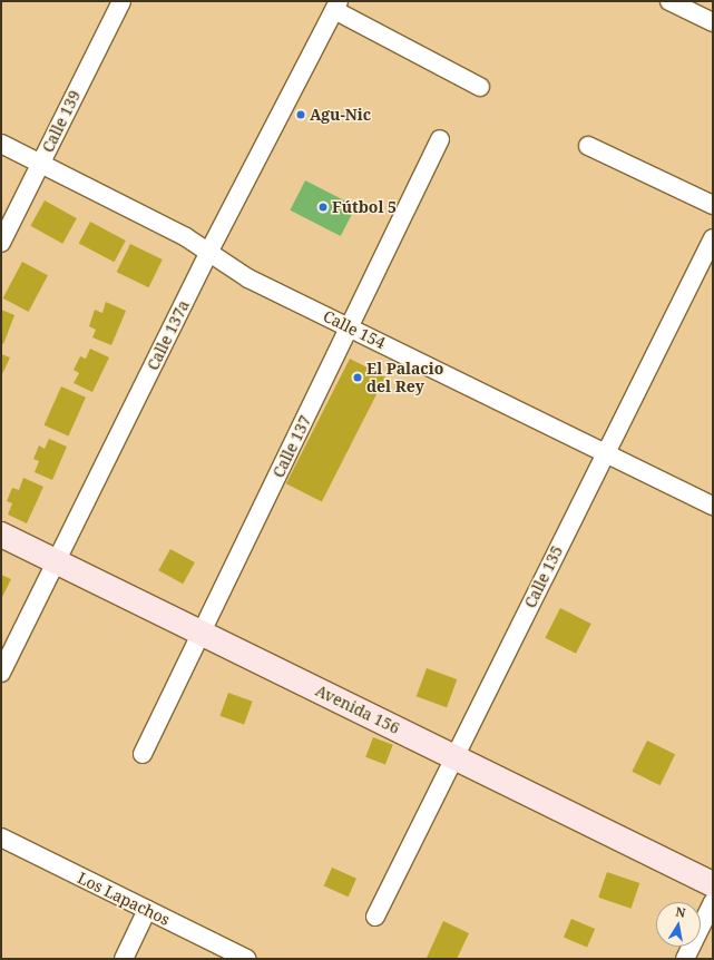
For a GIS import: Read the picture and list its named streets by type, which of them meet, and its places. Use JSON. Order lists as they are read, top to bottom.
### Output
{
  "streets": {
    "main road": ["Avenida 156"],
    "street": [
      "Calle 139",
      "Calle 154",
      "Calle 137a",
      "Calle 137",
      "Calle 135",
      "Los Lapachos"
    ]
  },
  "crossings": [
    ["Calle 139", "Calle 154"],
    ["Calle 154", "Calle 137a"],
    ["Calle 154", "Calle 137"],
    ["Calle 154", "Calle 135"],
    ["Calle 137a", "Avenida 156"],
    ["Calle 137", "Avenida 156"],
    ["Calle 135", "Avenida 156"]
  ],
  "places": ["Agu-Nic", "Fútbol 5", "El Palacio del Rey"],
  "north": "top"
}
